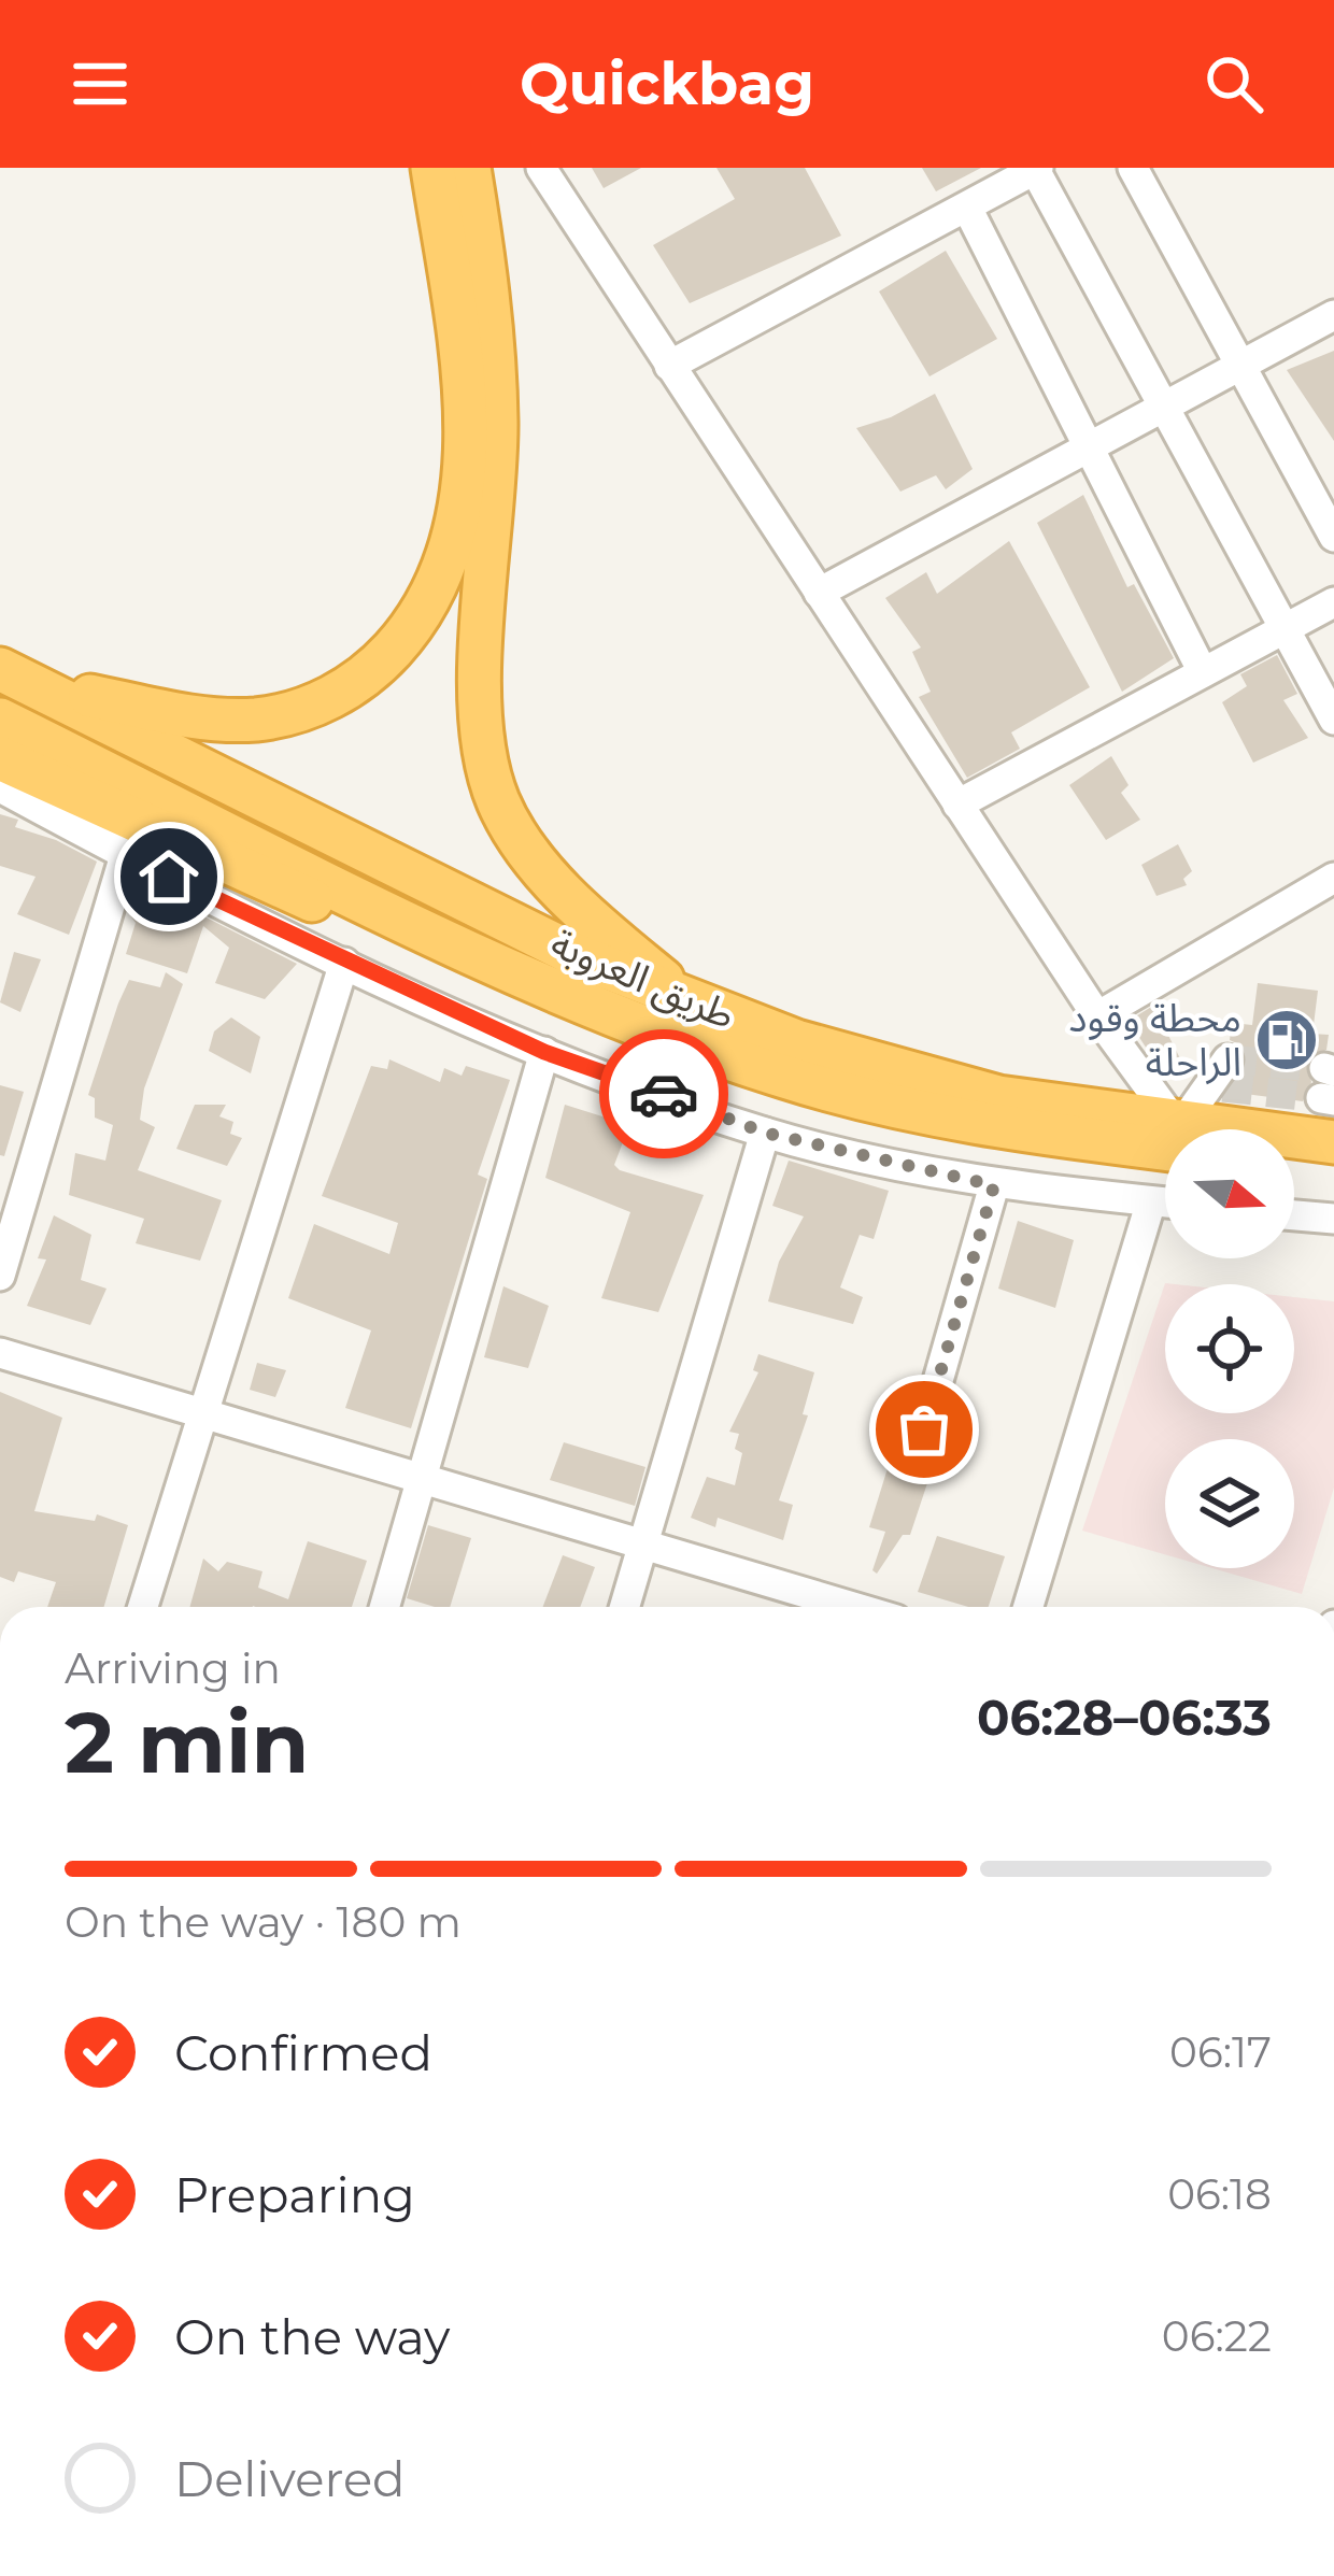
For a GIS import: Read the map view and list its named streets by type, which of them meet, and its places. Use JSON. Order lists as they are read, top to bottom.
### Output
{
  "streets": {
    "highway": ["طريق العروبة"]
  },
  "places": {
    "fuel station": ["محطة وقود الراحلة"]
  },
  "north": "right",
  "page": {
    "header": "Quickbag",
    "heading": ["2 min", "Arriving in", "06:28–06:33"],
    "bar": "On the way · 180 m",
    "list": [
      ["Confirmed", "06:17"],
      ["Preparing", "06:18"],
      ["On the way", "06:22"],
      "Delivered"
    ]
  }
}
